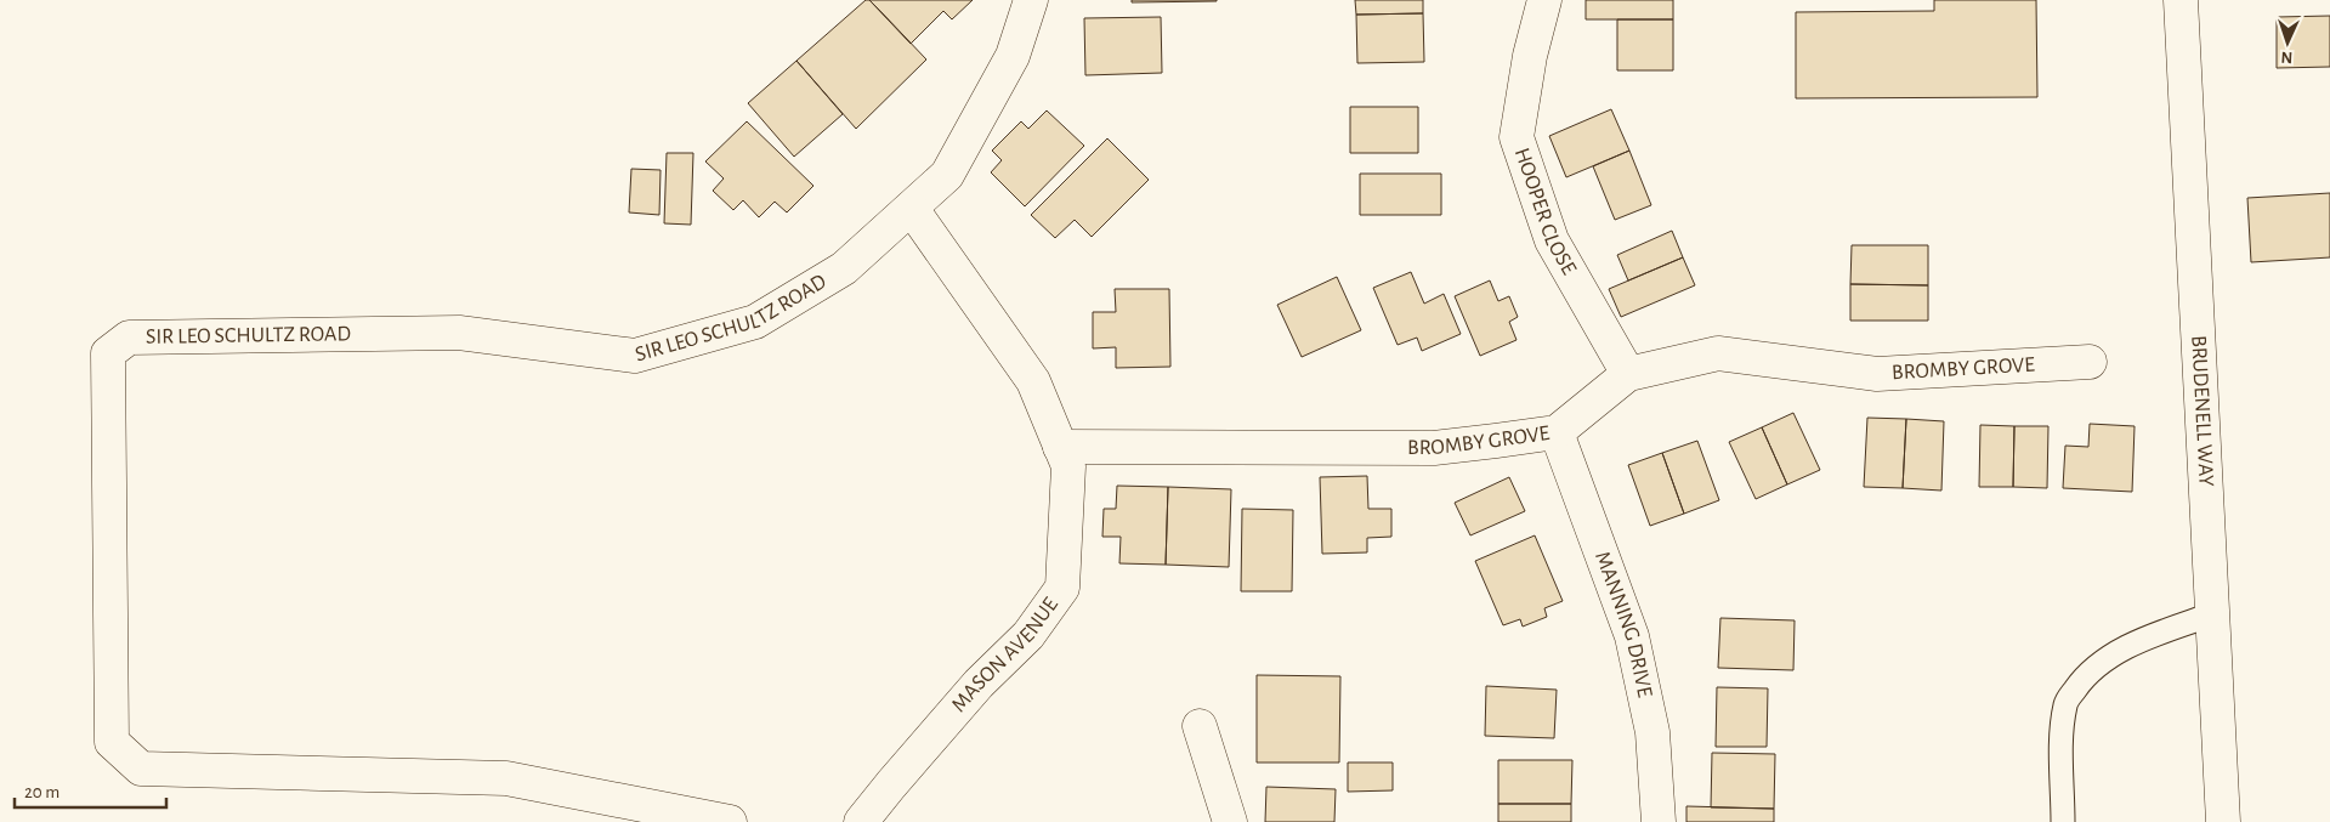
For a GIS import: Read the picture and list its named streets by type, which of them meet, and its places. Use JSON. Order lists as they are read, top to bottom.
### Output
{
  "streets": {
    "street": [
      "HOOPER CLOSE",
      "SIR LEO SCHULTZ ROAD",
      "BROMBY GROVE",
      "BRUDENELL WAY",
      "MANNING DRIVE",
      "MASON AVENUE"
    ]
  },
  "crossings": [
    ["HOOPER CLOSE", "BROMBY GROVE"],
    ["SIR LEO SCHULTZ ROAD", "MASON AVENUE"],
    ["BROMBY GROVE", "MANNING DRIVE"],
    ["BROMBY GROVE", "MASON AVENUE"]
  ],
  "scale_bar": "20 m",
  "north": "bottom"
}
